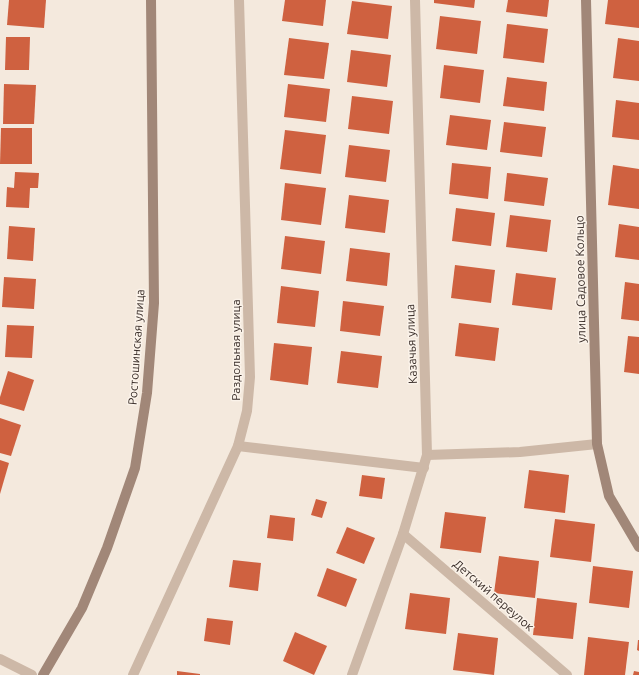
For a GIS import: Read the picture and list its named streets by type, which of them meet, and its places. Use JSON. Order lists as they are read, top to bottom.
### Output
{
  "streets": {
    "main road": ["улица Садовое Кольцо", "Ростошинская улица"],
    "street": ["Казачья улица", "Раздольная улица", "Детский переулок"]
  },
  "crossings": [
    ["Казачья улица", "Детский переулок"]
  ]
}
